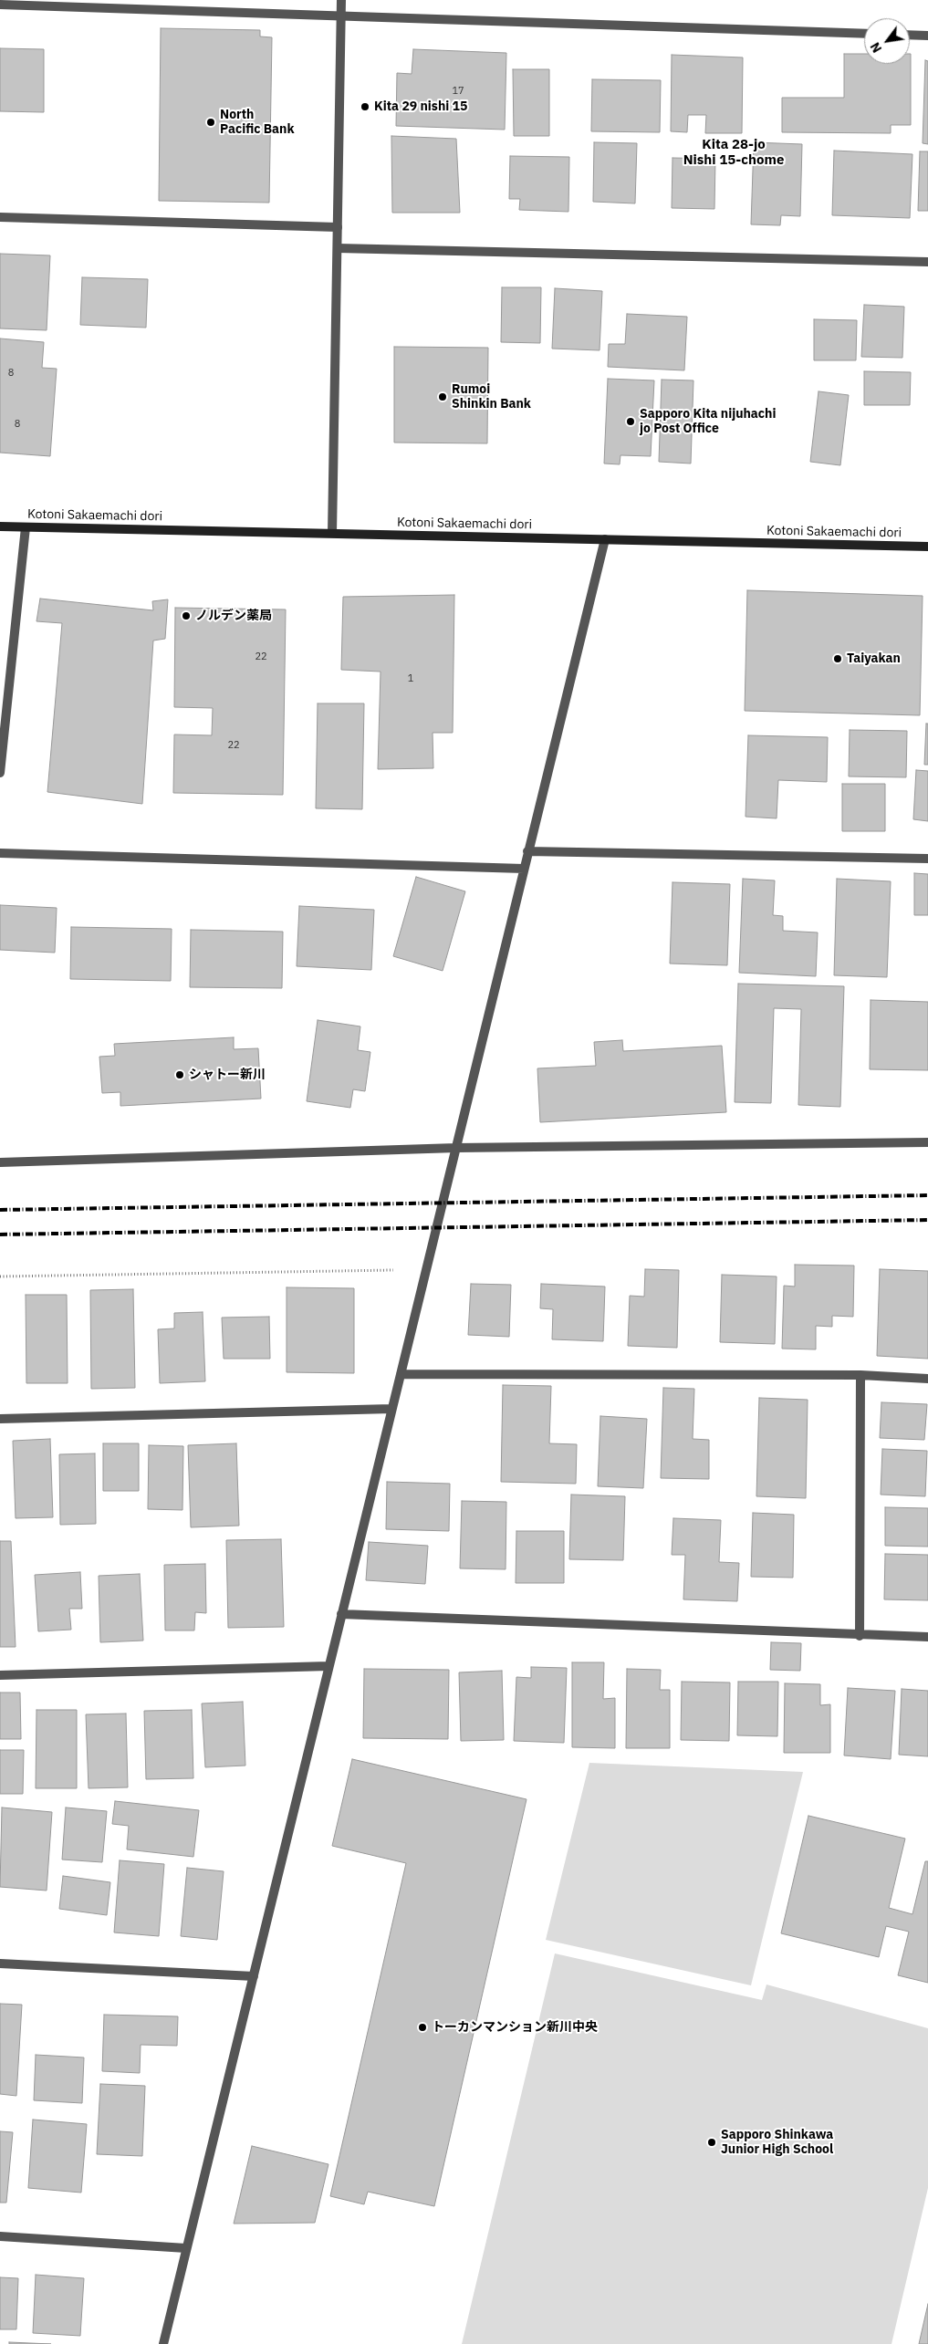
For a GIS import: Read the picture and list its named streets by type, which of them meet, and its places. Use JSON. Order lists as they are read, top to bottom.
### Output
{
  "streets": {
    "main road": ["Kotoni Sakaemachi dori"]
  },
  "districts": ["Kita 28-jo Nishi 15-chome"],
  "places": [
    "Kita 29 nishi 15",
    "North Pacific Bank",
    "Rumoi Shinkin Bank",
    "Sapporo Kita nijuhachi jo Post Office",
    "ノルデン薬局",
    "Taiyakan",
    "シャトー新川",
    "トーカンマンション新川中央",
    "Sapporo Shinkawa Junior High School"
  ],
  "house_numbers": [
    "17",
    "8",
    "8",
    "22",
    "1",
    "22"
  ],
  "north": "bottom left"
}
